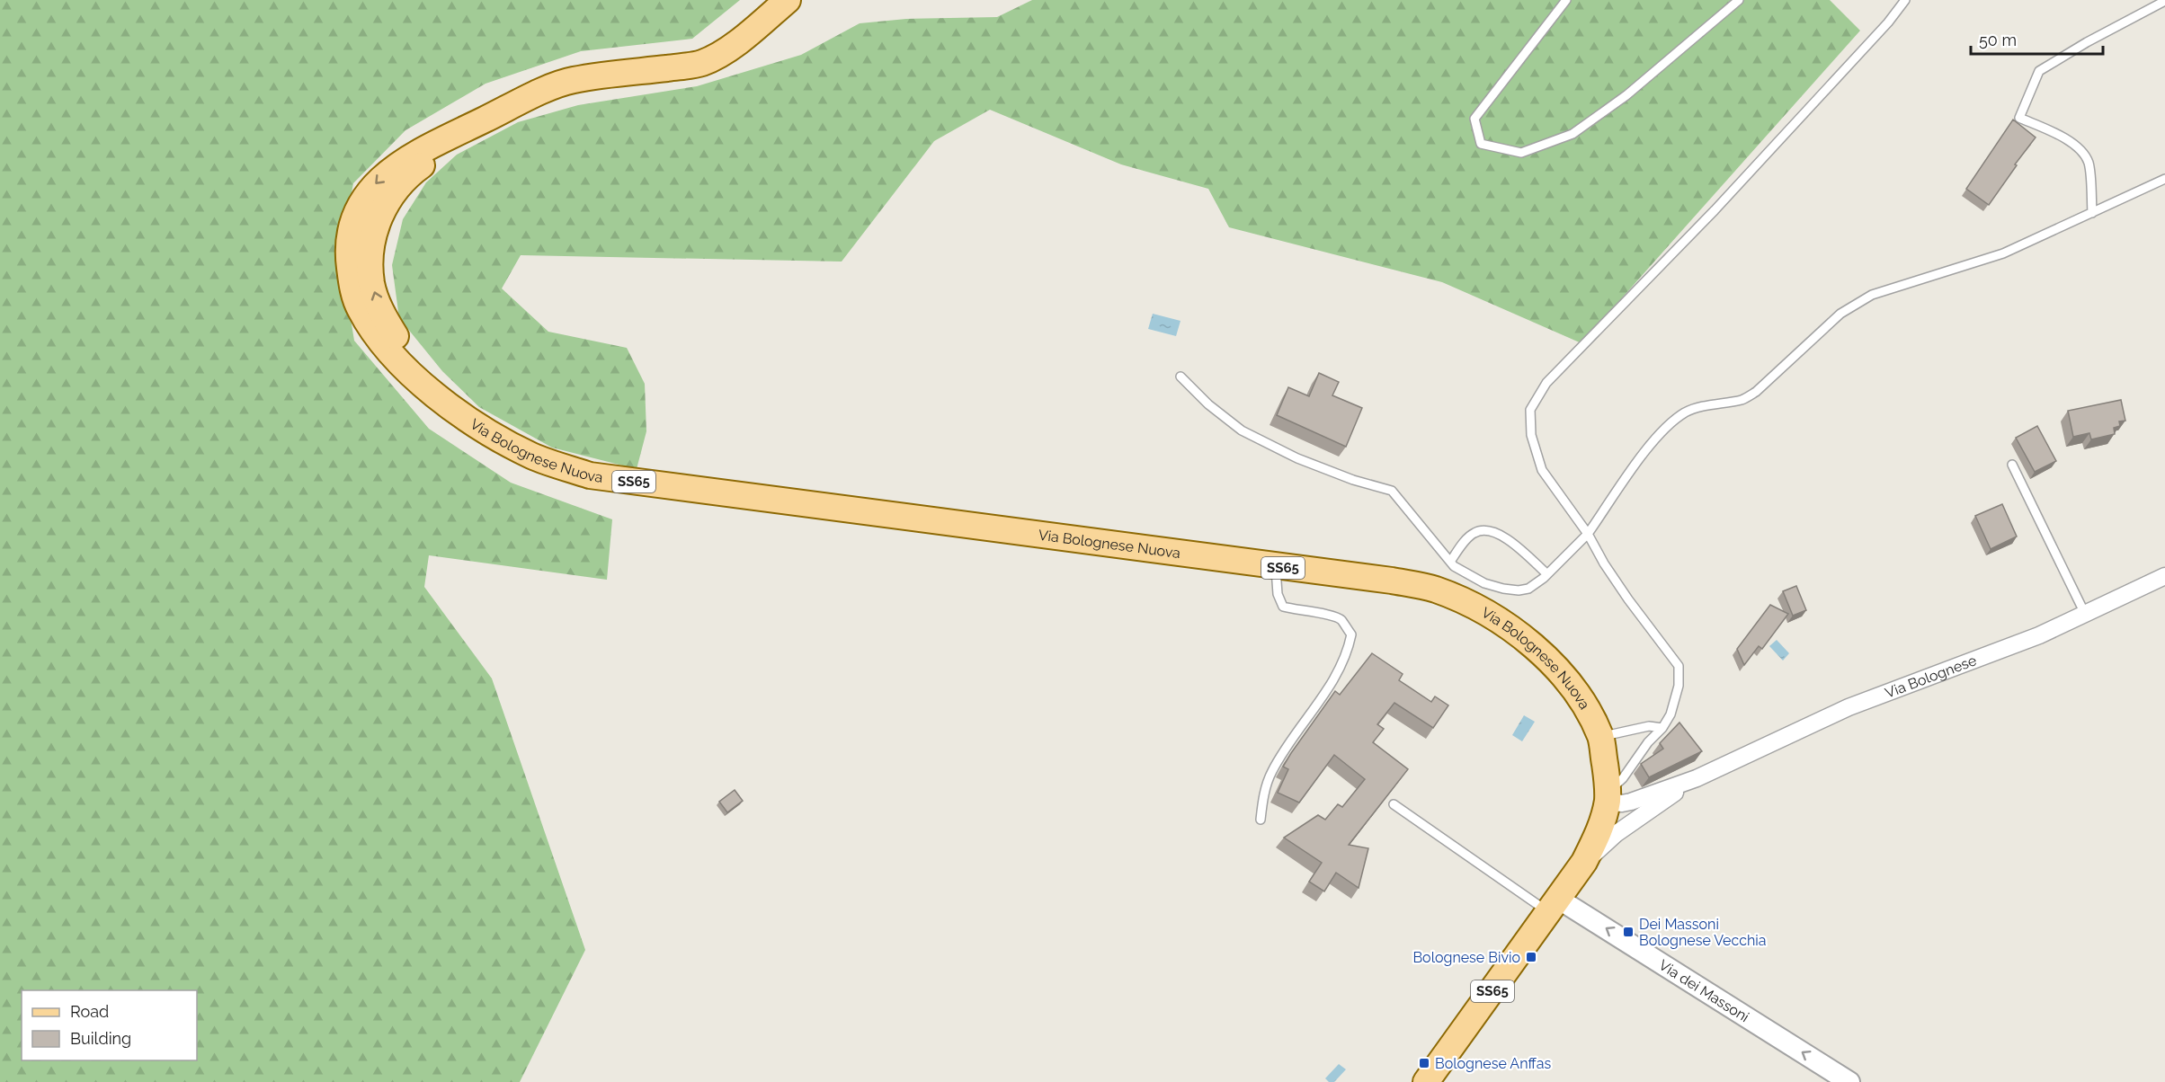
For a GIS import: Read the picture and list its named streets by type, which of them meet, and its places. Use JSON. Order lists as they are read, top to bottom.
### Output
{
  "streets": {
    "main road": ["Via Bolognese Nuova", "SS65", "Via Bolognese"],
    "street": ["Via dei Massoni"]
  },
  "crossings": [
    ["Via Bolognese Nuova", "Via Bolognese"],
    ["Via Bolognese", "Via dei Massoni"]
  ],
  "one_way": ["Via dei Massoni"],
  "places": {
    "transit": ["Dei Massoni Bolognese Vecchia", "Bolognese Bivio", "Bolognese Anffas"]
  },
  "legend": ["Road", "Building"],
  "scale_bar": "50 m"
}
